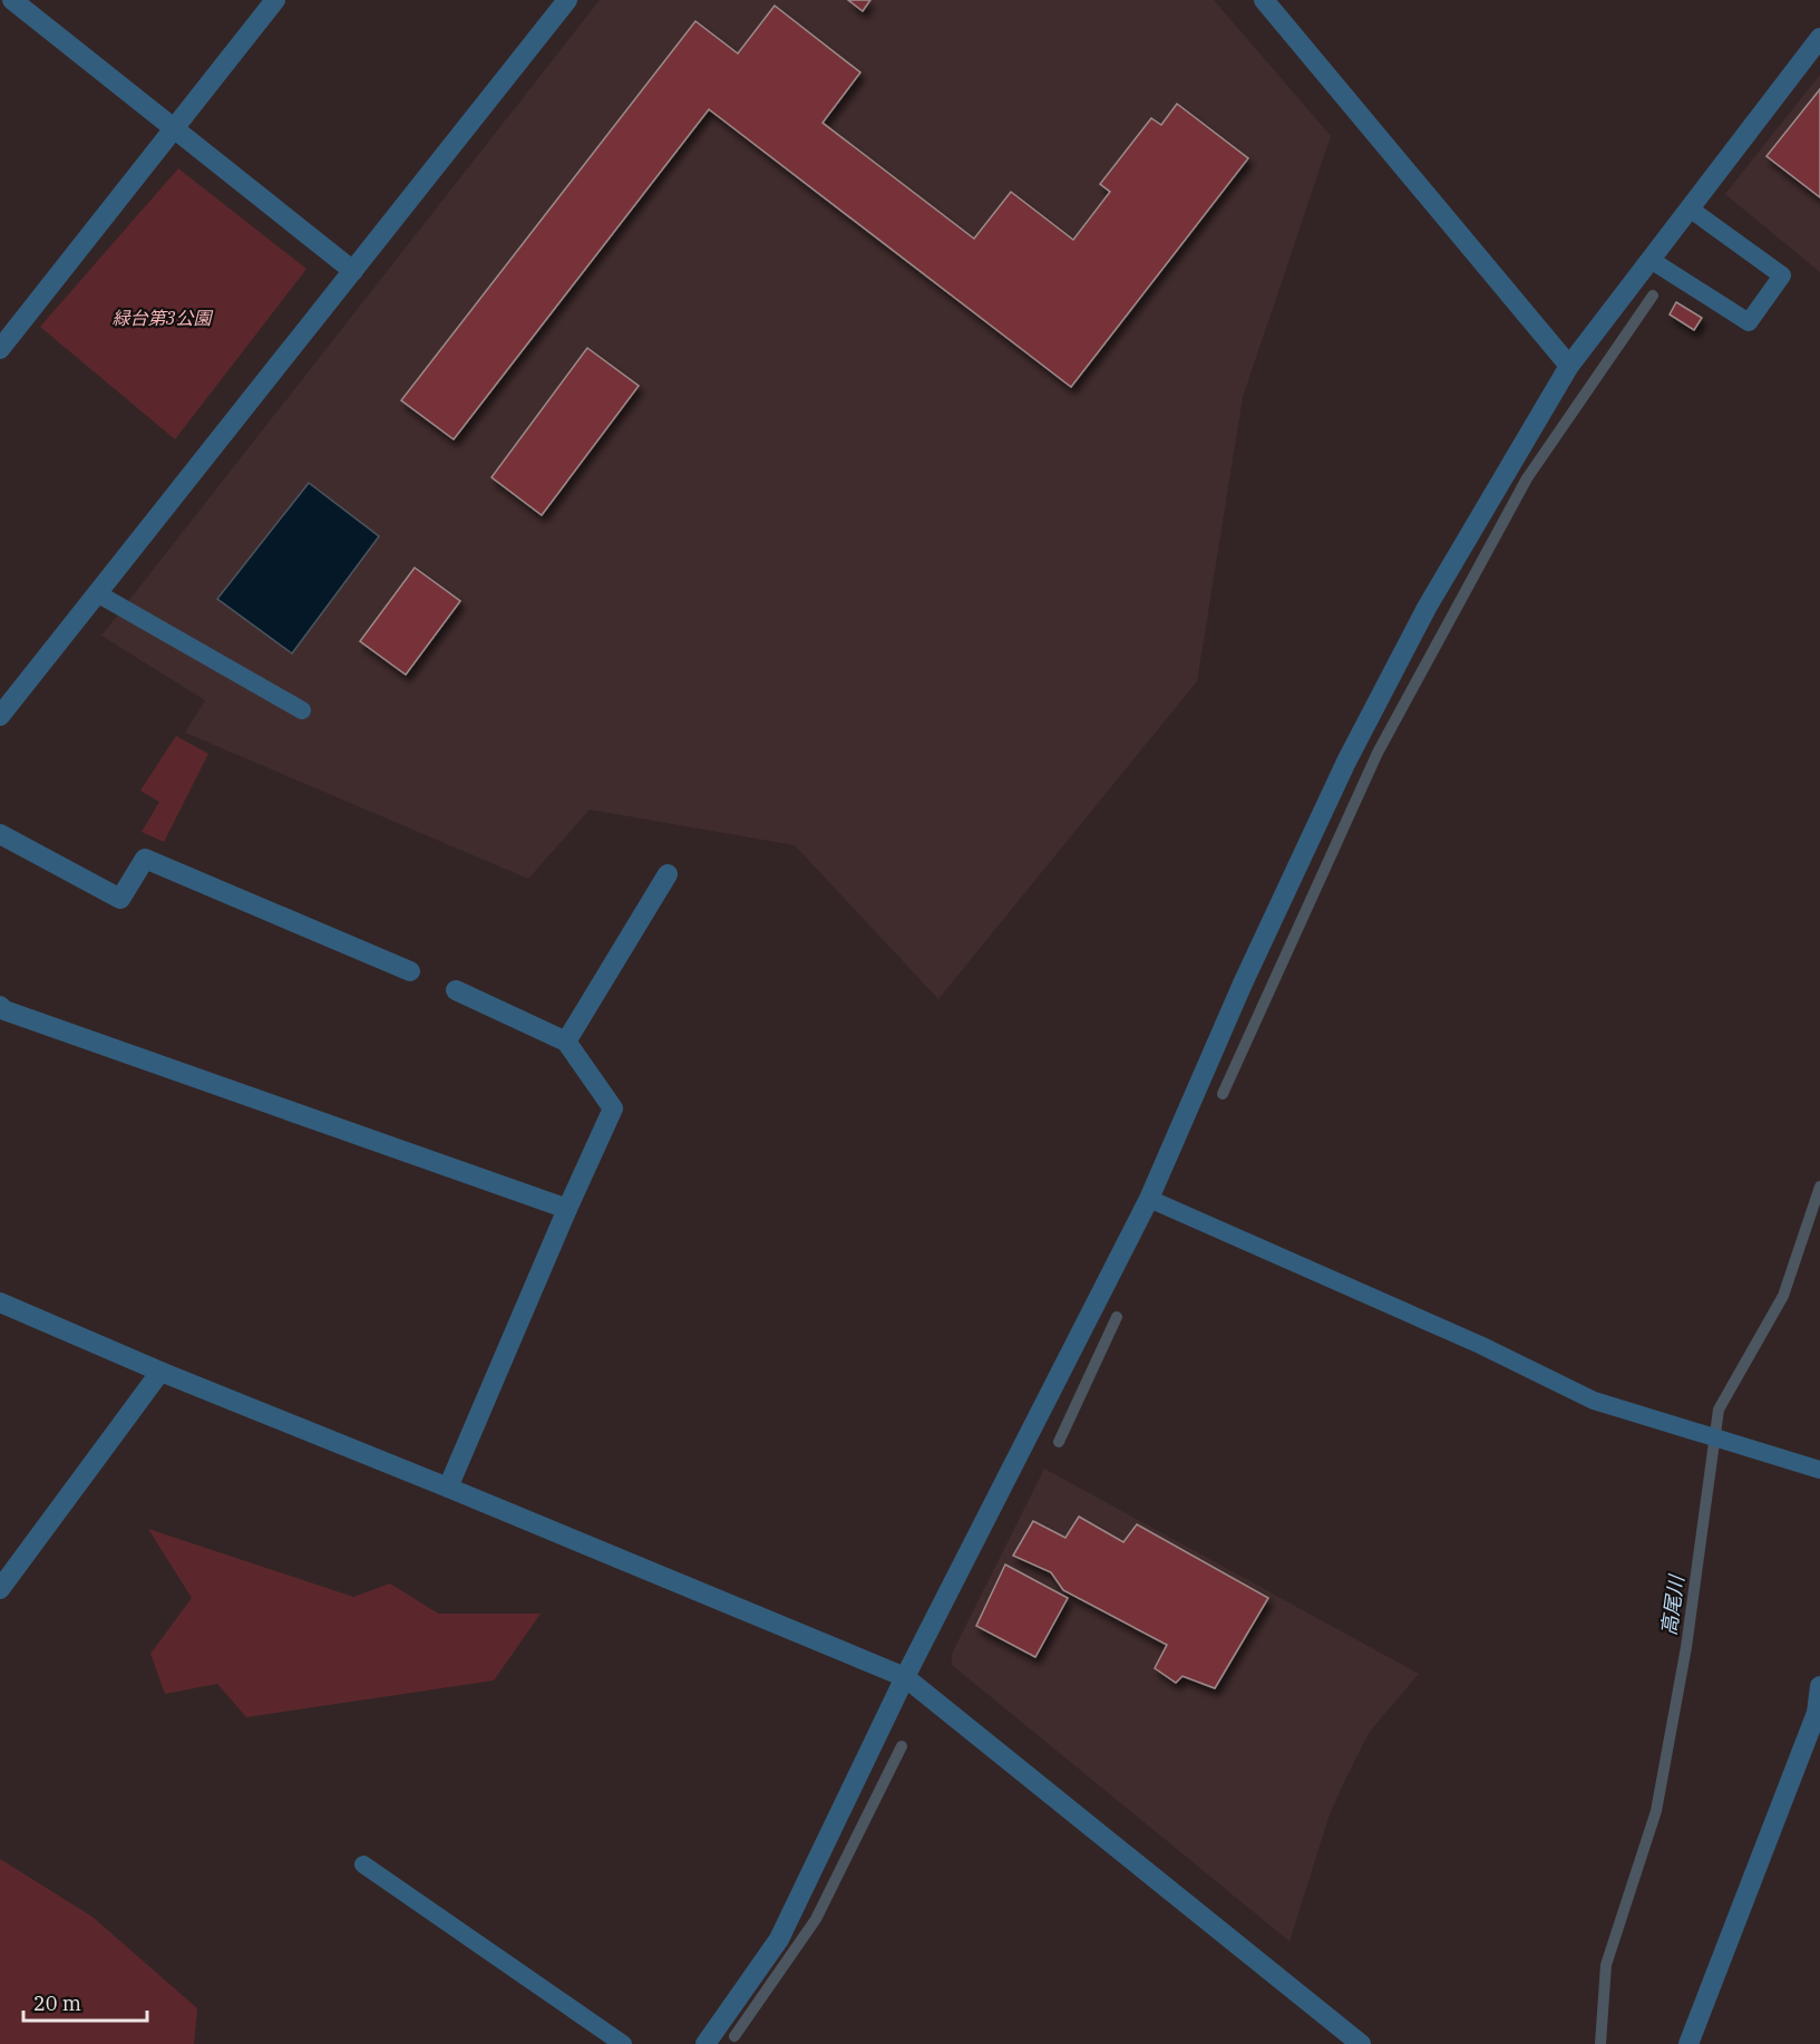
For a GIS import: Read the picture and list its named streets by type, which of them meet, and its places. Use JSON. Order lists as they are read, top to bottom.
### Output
{
  "water": ["高尾川"],
  "parks": ["緑台第3公園"],
  "scale_bar": "20 m"
}
